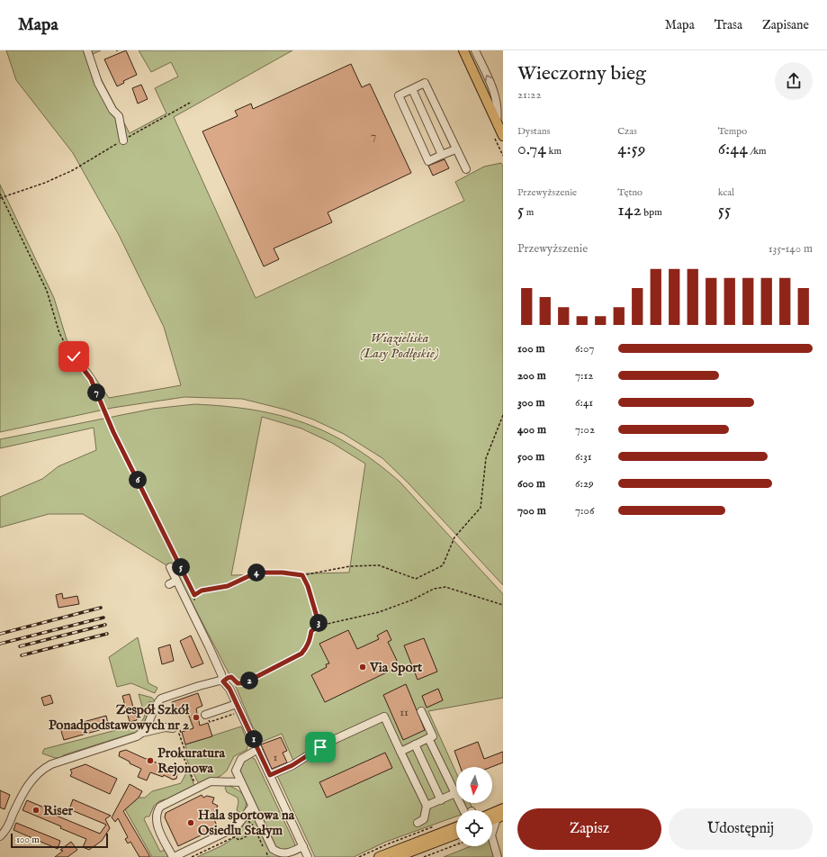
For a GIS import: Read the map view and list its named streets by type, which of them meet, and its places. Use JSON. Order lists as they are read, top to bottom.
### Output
{
  "parks": ["Wiązieliska (Lasy Podłęskie)"],
  "places": [
    "Via Sport",
    "Zespół Szkół Ponadpodstawowych nr 2",
    "Prokuratura Rejonowa",
    "Riser",
    "Hala sportowa na Osiedlu Stałym"
  ],
  "house_numbers": ["7", "11", "1"],
  "scale_bar": "100 m",
  "north": "bottom",
  "page": {
    "header": "Mapa",
    "nav": ["Mapa", "Trasa", "Zapisane"],
    "heading": ["Wieczorny bieg", "21:22"],
    "stats": [
      ["Dystans", "0.74 km"],
      ["Czas", "4:59"],
      ["Tempo", "6:44 /km"],
      ["Przewyższenie", "5 m"],
      ["Tętno", "142 bpm"],
      ["kcal", "55"]
    ],
    "chart": ["Przewyższenie", "135–140 m"],
    "list": [
      {
        "name": "100 m",
        "note": "6:07"
      },
      {
        "name": "200 m",
        "note": "7:12"
      },
      {
        "name": "300 m",
        "note": "6:41"
      },
      {
        "name": "400 m",
        "note": "7:02"
      },
      {
        "name": "500 m",
        "note": "6:31"
      },
      {
        "name": "600 m",
        "note": "6:29"
      },
      {
        "name": "700 m",
        "note": "7:06"
      }
    ],
    "pins": [
      "7",
      "6",
      "5",
      "4",
      "3",
      "2",
      "1"
    ],
    "buttons": ["Zapisz", "Udostępnij"],
    "scale": "100 m"
  }
}
